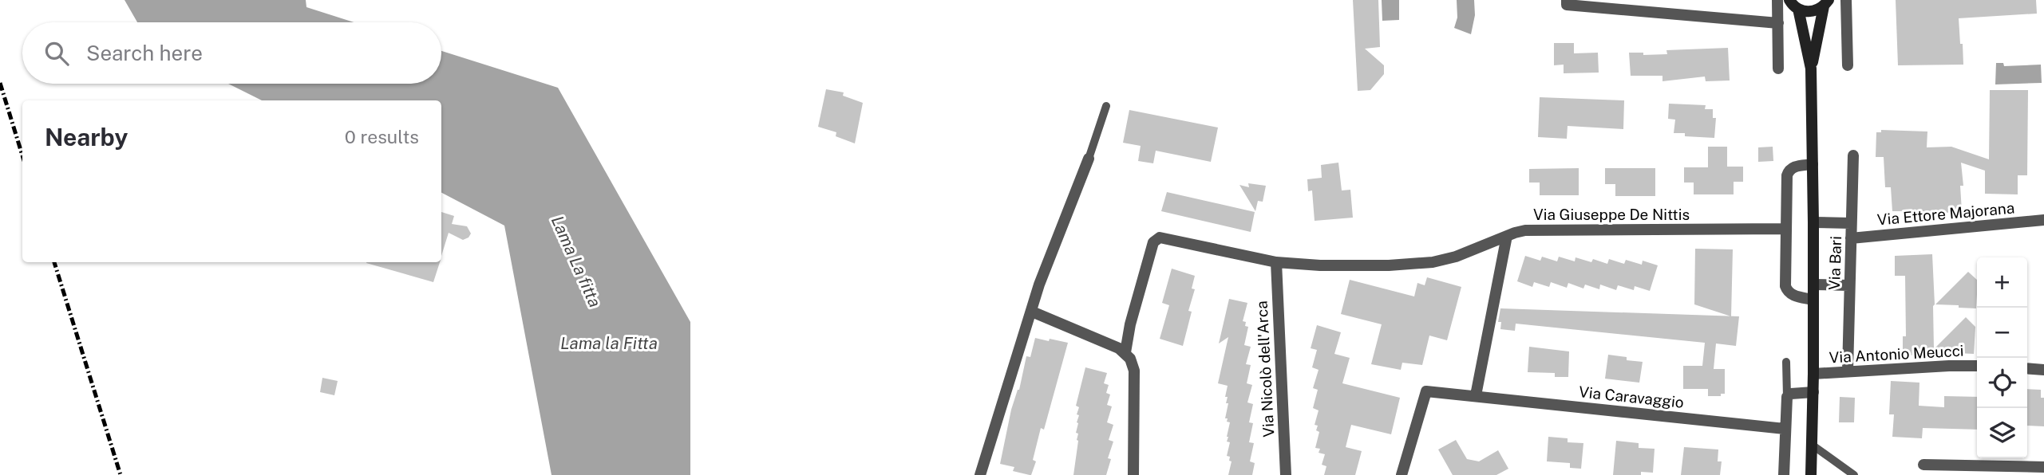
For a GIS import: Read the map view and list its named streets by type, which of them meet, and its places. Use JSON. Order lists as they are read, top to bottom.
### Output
{
  "streets": {
    "main road": ["Via Bari"],
    "street": [
      "Via Ettore Majorana",
      "Via Giuseppe De Nittis",
      "Via Antonio Meucci",
      "Via Nicolò dell'Arca",
      "Via Caravaggio"
    ]
  },
  "crossings": [
    ["Via Ettore Majorana", "Via Bari"],
    ["Via Giuseppe De Nittis", "Via Bari"],
    ["Via Giuseppe De Nittis", "Via Nicolò dell'Arca"],
    ["Via Bari", "Via Antonio Meucci"]
  ],
  "water": ["Lama La fitta", "Lama la Fitta"],
  "page": {
    "search": "Search here",
    "heading": ["Nearby", "0 results"],
    "map_buttons": ["+", "−"]
  }
}
